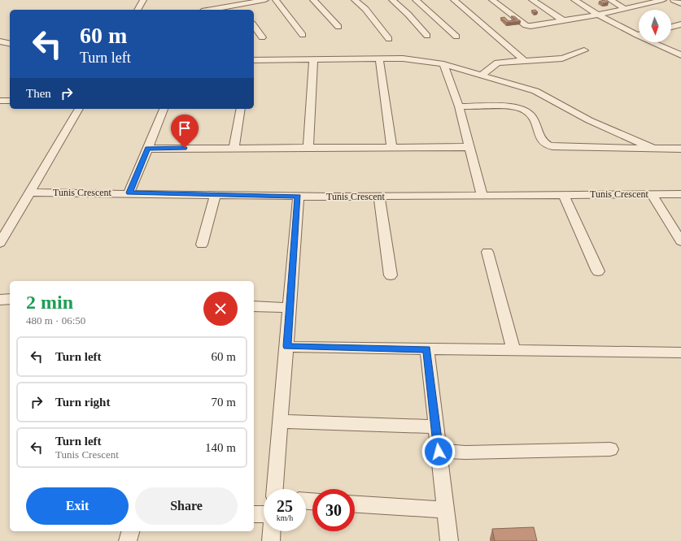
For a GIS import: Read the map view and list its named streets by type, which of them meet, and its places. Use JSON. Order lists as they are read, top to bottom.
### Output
{
  "streets": {
    "street": ["Tunis Crescent"]
  },
  "north": "bottom",
  "page": {
    "turn": ["60 m", "Turn left"],
    "then": "Then",
    "heading": ["2 min", "480 m · 06:50"],
    "list": [
      {
        "name": "Turn left",
        "value": "60 m"
      },
      {
        "name": "Turn right",
        "value": "70 m"
      },
      {
        "name": "Turn left",
        "note": "Tunis Crescent",
        "value": "140 m"
      }
    ],
    "buttons": ["Exit", "Share"],
    "speed": "25 km/h",
    "limit": "30"
  }
}
